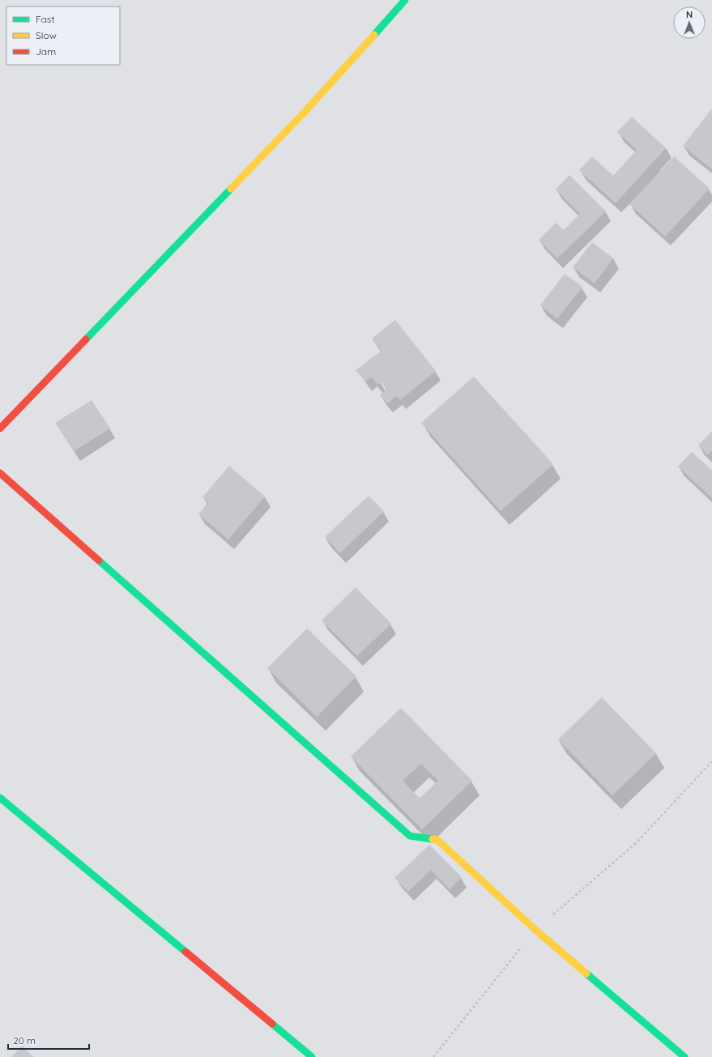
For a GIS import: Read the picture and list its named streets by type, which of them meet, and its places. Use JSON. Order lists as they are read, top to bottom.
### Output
{
  "legend": ["Fast", "Slow", "Jam"],
  "scale_bar": "20 m",
  "north": "top"
}
